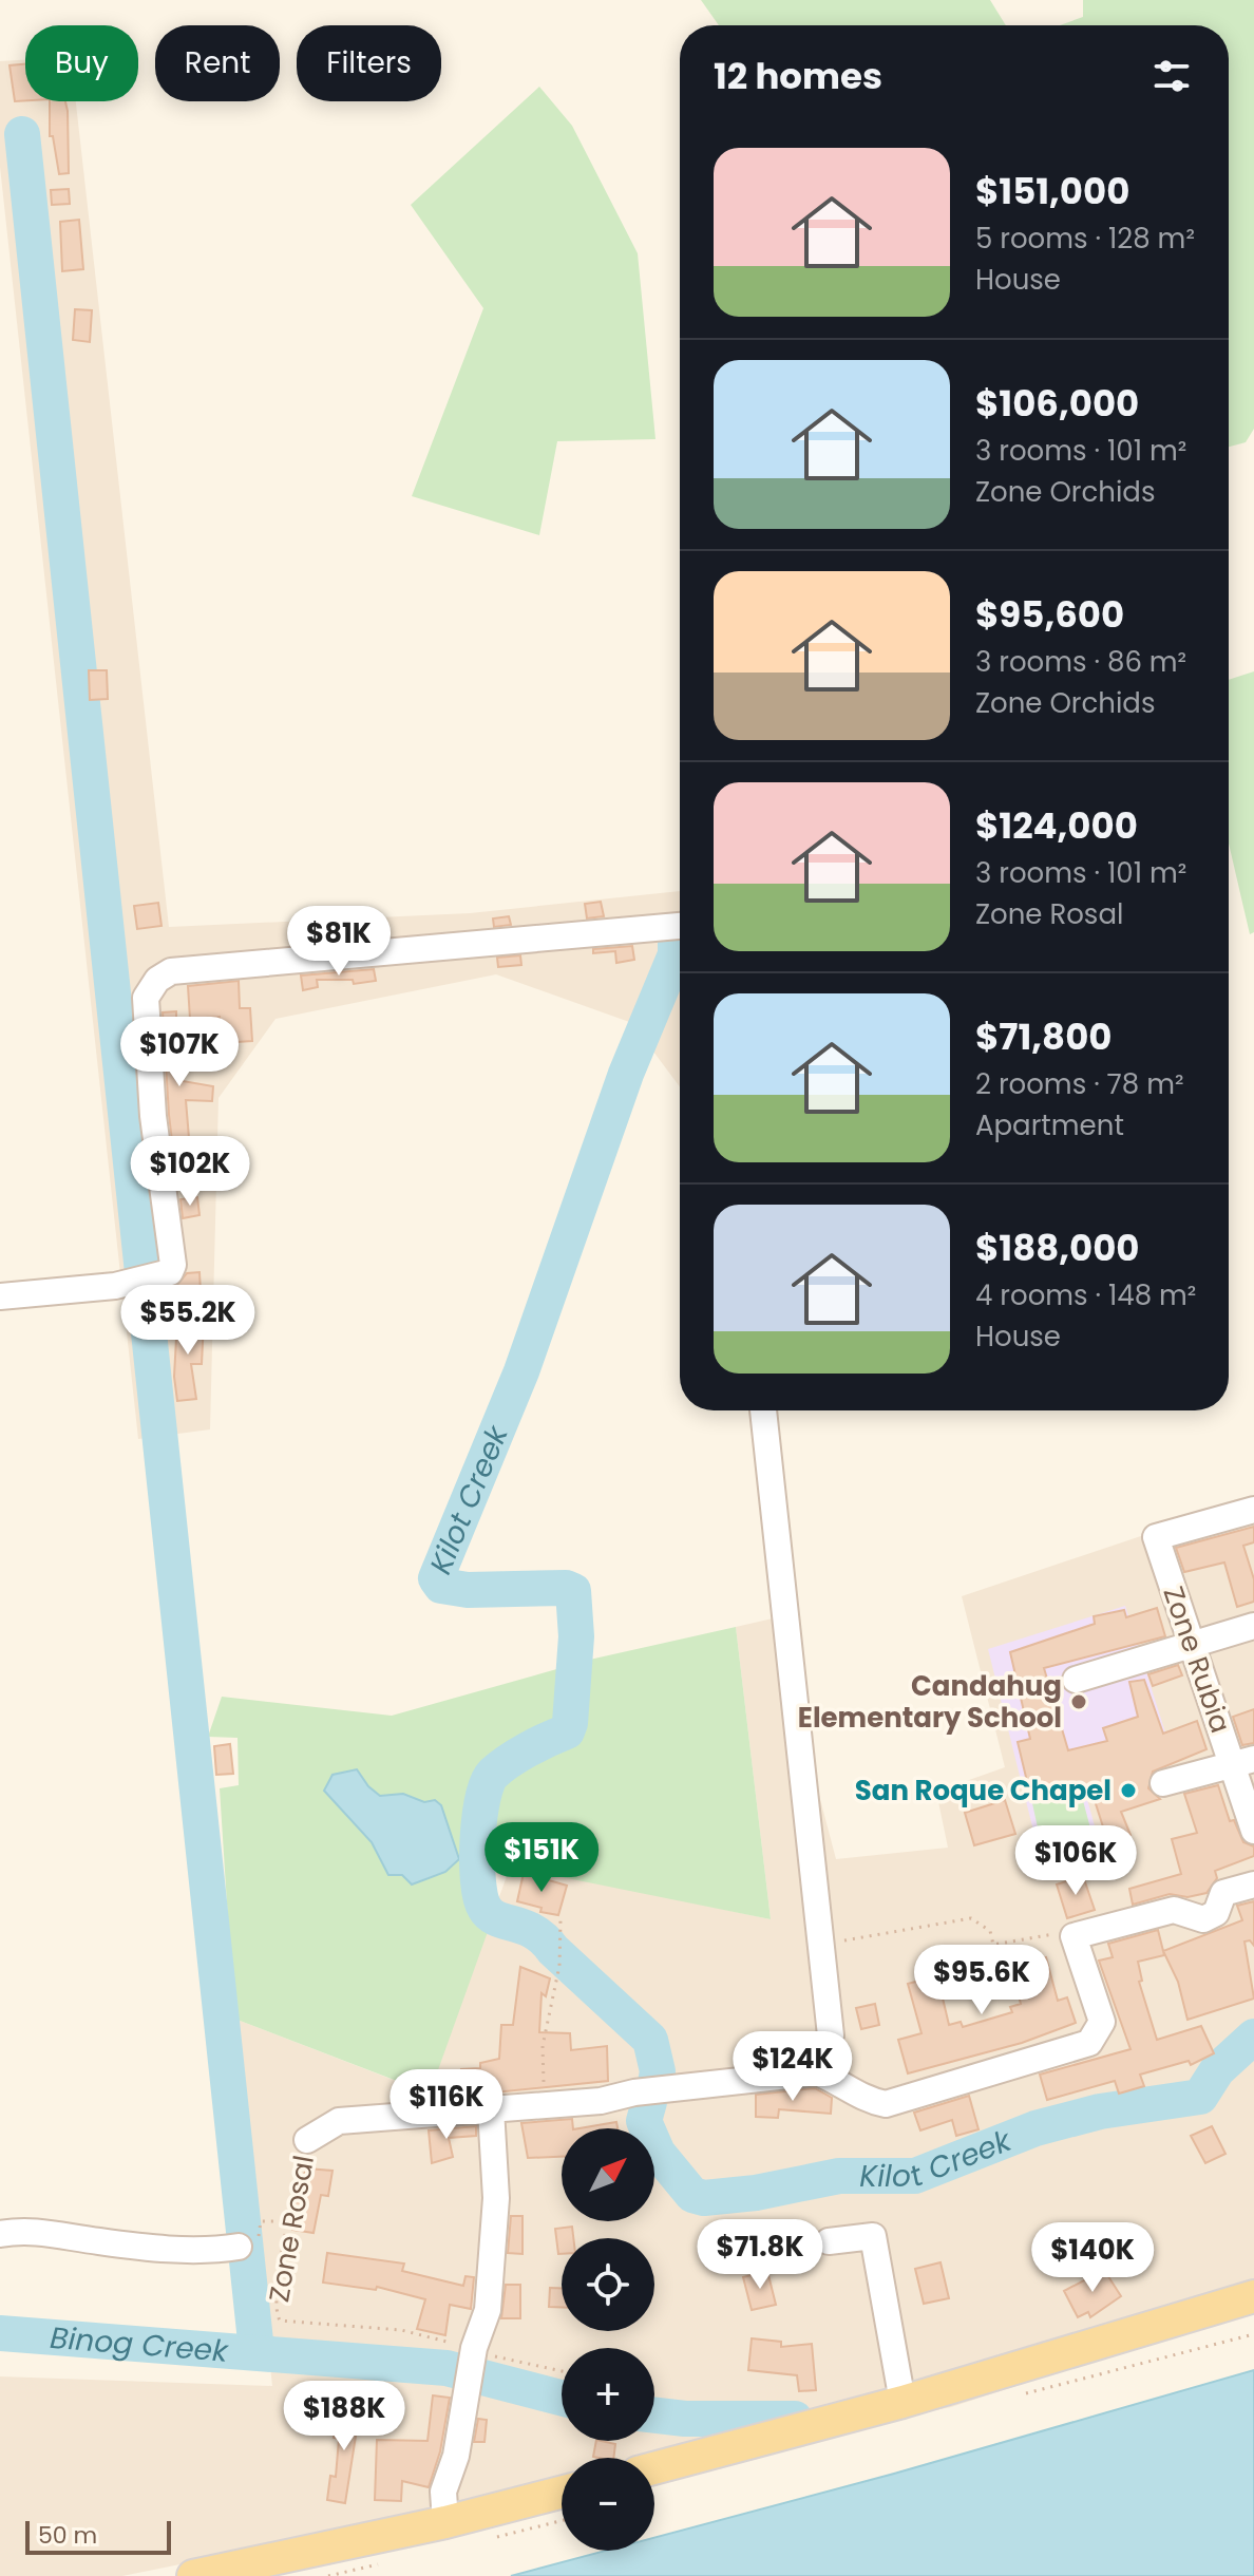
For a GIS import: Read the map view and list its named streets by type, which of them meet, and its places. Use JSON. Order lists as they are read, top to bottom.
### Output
{
  "streets": {
    "street": ["Zone Rubia", "Zone Rosal"]
  },
  "water": ["Kilot Creek", "Binog Creek"],
  "places": ["Candahug Elementary School", "San Roque Chapel"],
  "scale_bar": "50 m",
  "north": "top right",
  "page": {
    "chip": ["Buy", "Rent", "Filters"],
    "heading": "12 homes",
    "list": [
      {
        "name": "$151,000",
        "note": "5 rooms · 128 m² · House"
      },
      {
        "name": "$106,000",
        "note": "3 rooms · 101 m² · Zone Orchids"
      },
      {
        "name": "$95,600",
        "note": "3 rooms · 86 m² · Zone Orchids"
      },
      {
        "name": "$124,000",
        "note": "3 rooms · 101 m² · Zone Rosal"
      },
      {
        "name": "$71,800",
        "note": "2 rooms · 78 m² · Apartment"
      },
      {
        "name": "$188,000",
        "note": "4 rooms · 148 m² · House"
      }
    ],
    "price": [
      "$81K",
      "$107K",
      "$102K",
      "$55.2K",
      "$151K",
      "$106K",
      "$95.6K",
      "$124K",
      "$116K",
      "$71.8K",
      "$140K",
      "$188K"
    ],
    "map_buttons": ["+", "−"],
    "scale": "50 m"
  }
}
